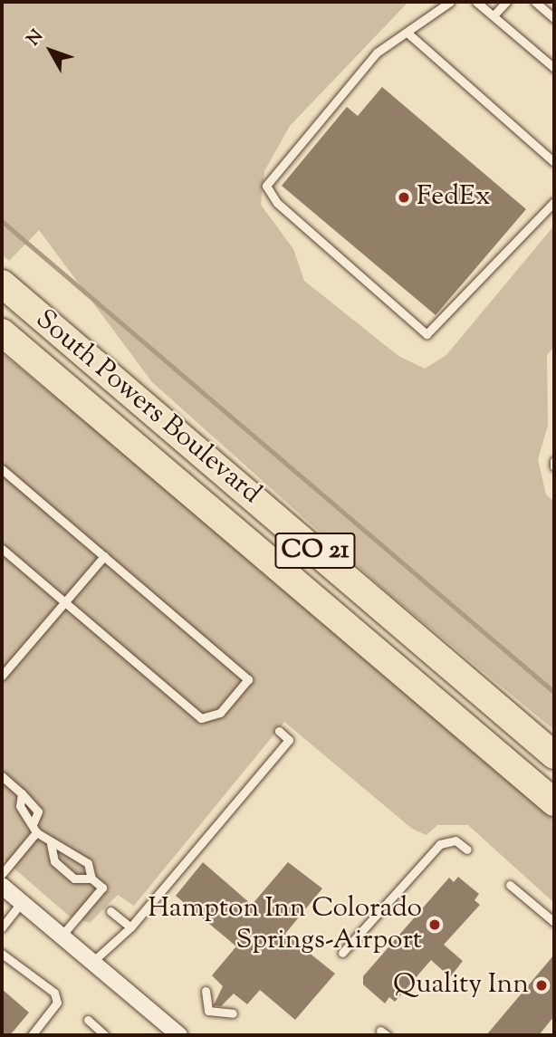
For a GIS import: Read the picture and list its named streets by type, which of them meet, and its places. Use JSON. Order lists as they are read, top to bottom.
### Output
{
  "streets": {
    "highway": ["South Powers Boulevard", "CO 21"]
  },
  "places": ["FedEx", "Hampton Inn Colorado Springs-Airport", "Quality Inn"],
  "north": "top left"
}
